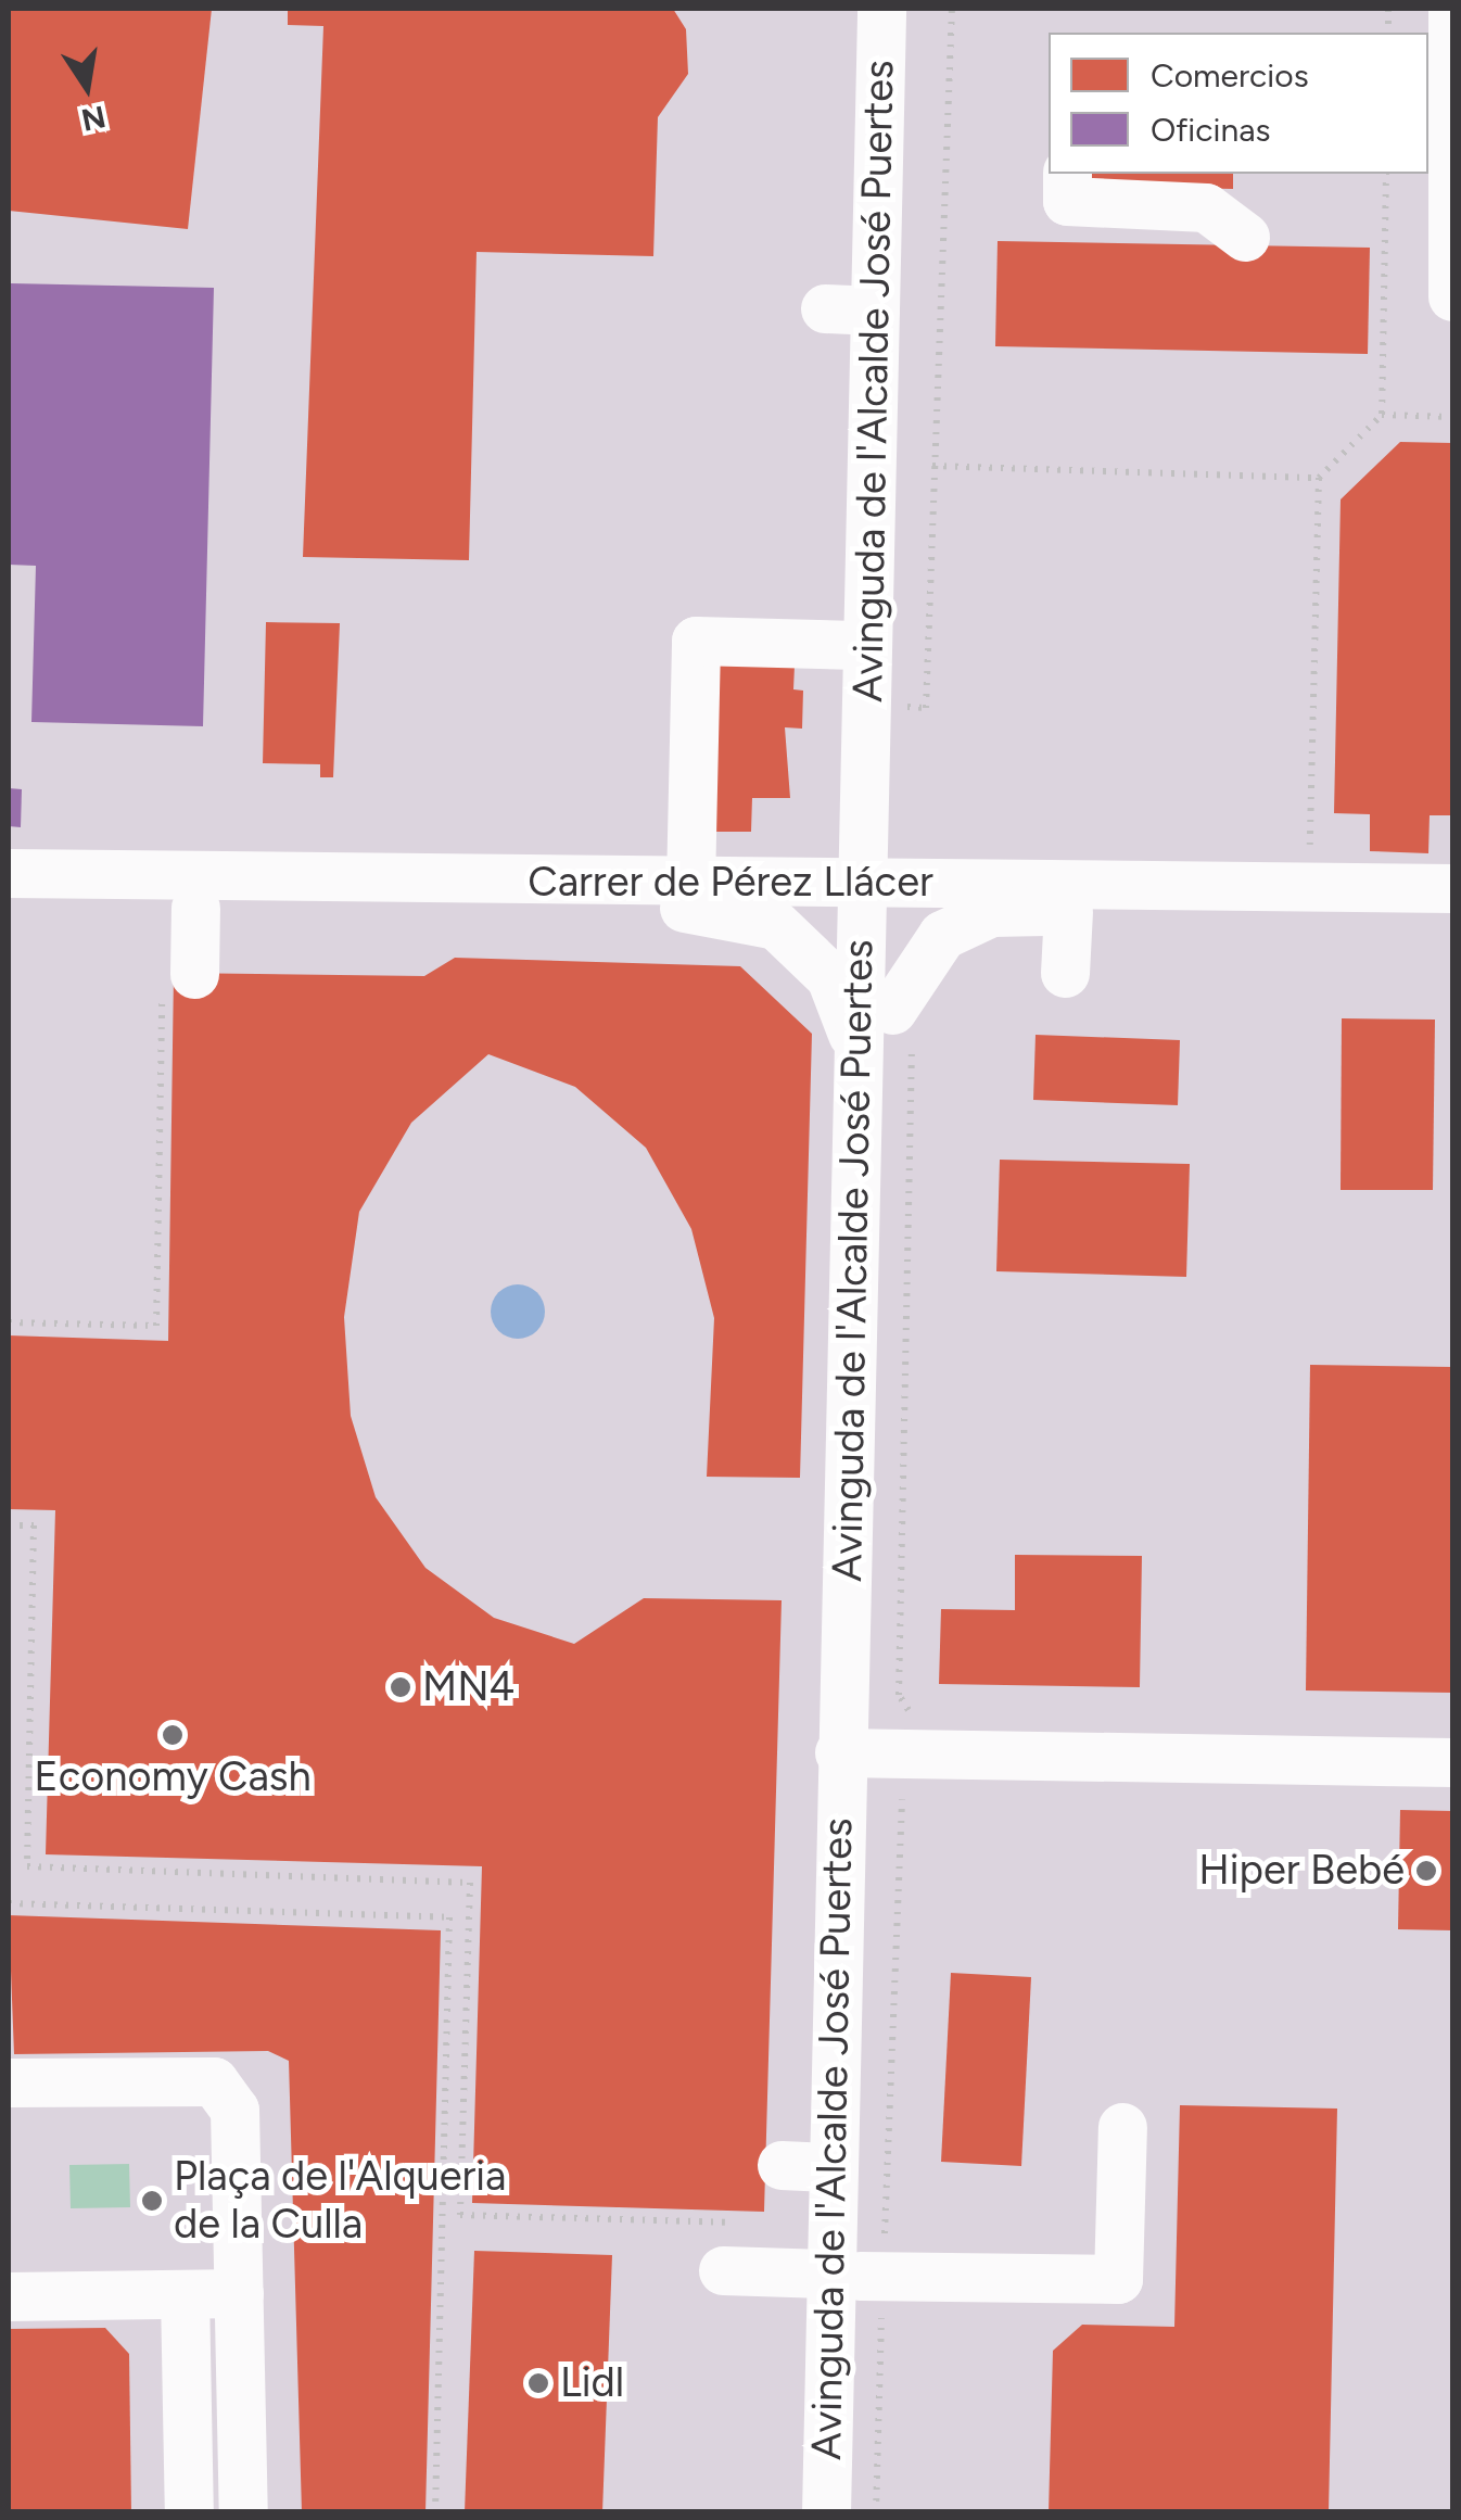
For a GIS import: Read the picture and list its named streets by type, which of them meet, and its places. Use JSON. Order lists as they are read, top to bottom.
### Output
{
  "streets": {
    "street": ["Avinguda de l'Alcalde José Puertes", "Carrer de Pérez Llácer"]
  },
  "crossings": [
    ["Avinguda de l'Alcalde José Puertes", "Carrer de Pérez Llácer"]
  ],
  "places": [
    "MN4",
    "Economy Cash",
    "Hiper Bebé",
    "Plaça de l'Alqueria de la Culla",
    "Lidl"
  ],
  "legend": ["Comercios", "Oficinas"],
  "north": "bottom"
}
